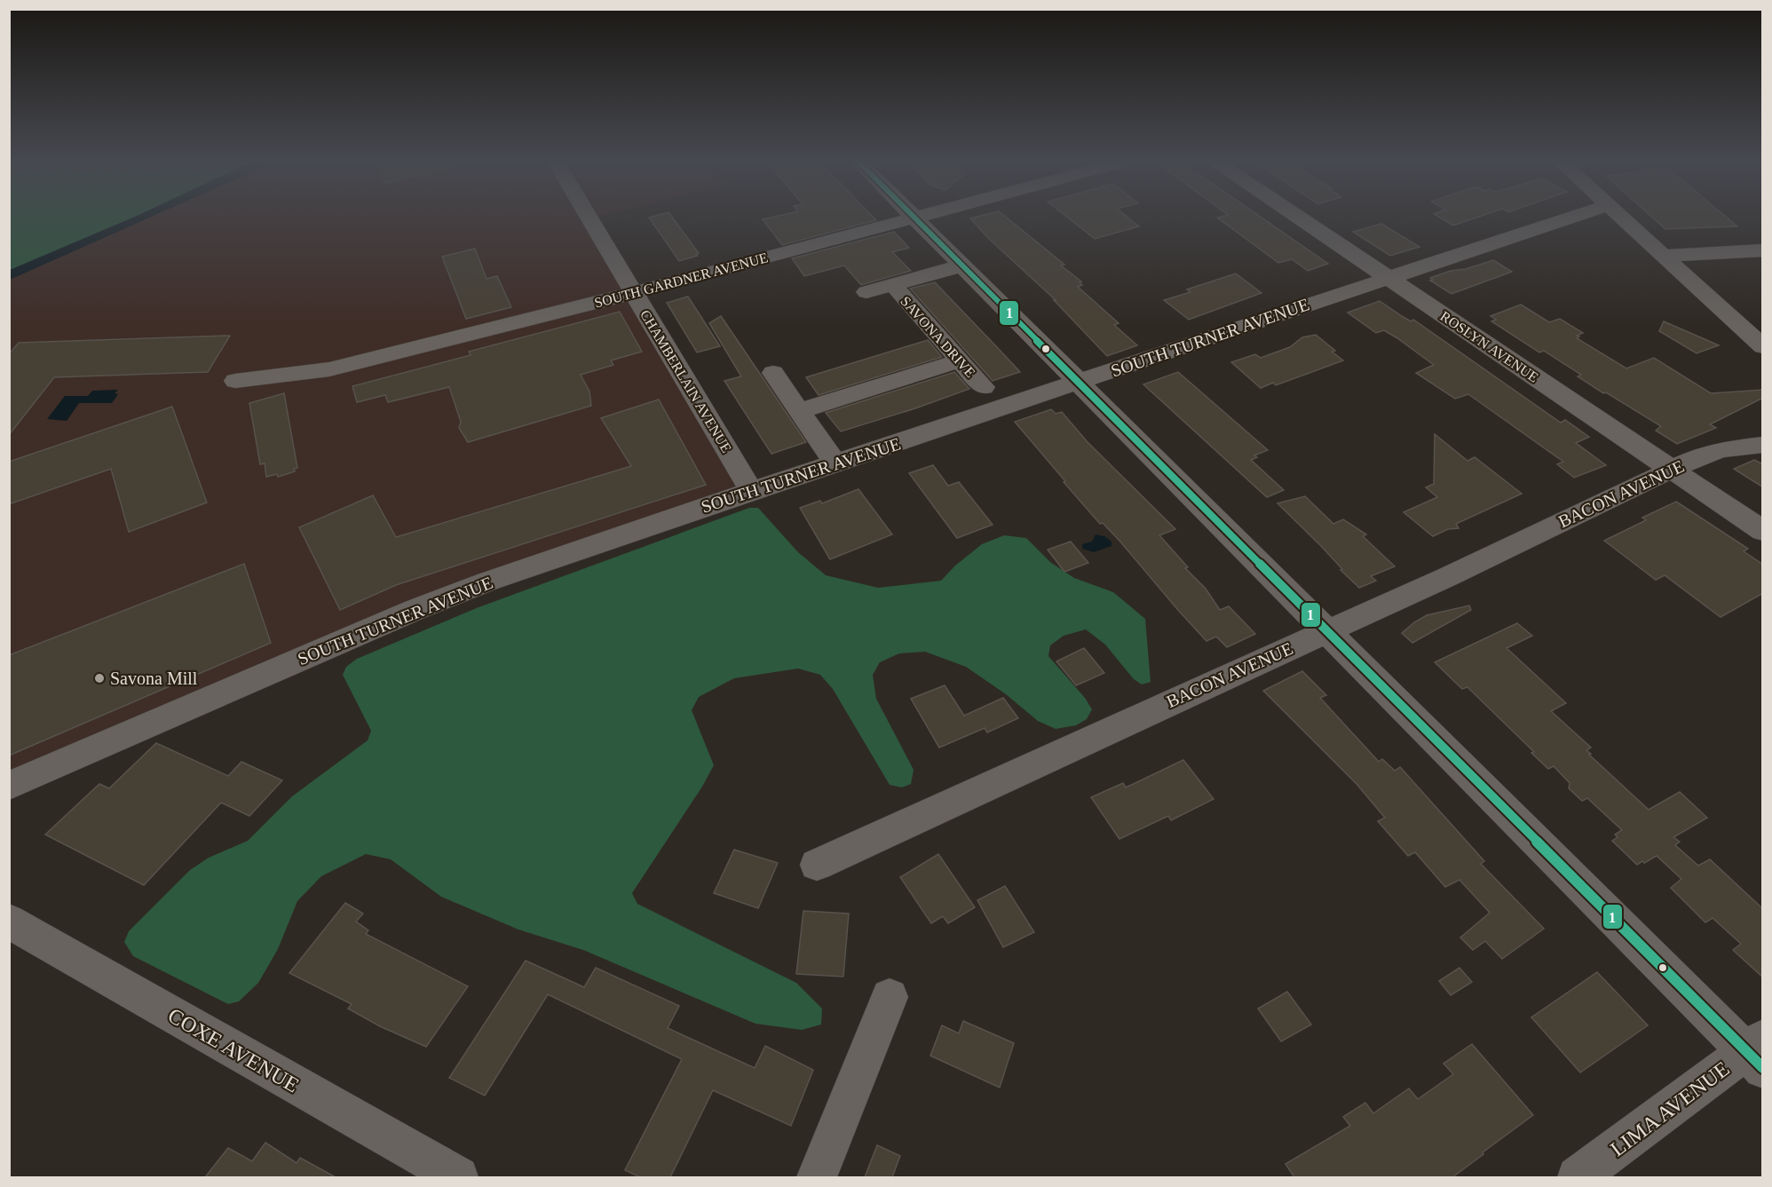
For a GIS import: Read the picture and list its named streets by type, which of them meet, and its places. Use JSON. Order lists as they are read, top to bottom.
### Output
{
  "streets": {
    "street": [
      "SOUTH GARDNER AVENUE",
      "SAVONA DRIVE",
      "SOUTH TURNER AVENUE",
      "ROSLYN AVENUE",
      "CHAMBERLAIN AVENUE",
      "BACON AVENUE",
      "COXE AVENUE",
      "LIMA AVENUE"
    ]
  },
  "crossings": [
    ["SOUTH GARDNER AVENUE", "CHAMBERLAIN AVENUE"],
    ["SOUTH TURNER AVENUE", "ROSLYN AVENUE"],
    ["SOUTH TURNER AVENUE", "CHAMBERLAIN AVENUE"],
    ["ROSLYN AVENUE", "BACON AVENUE"]
  ],
  "places": ["Savona Mill"],
  "lines": ["transit line 1"]
}
